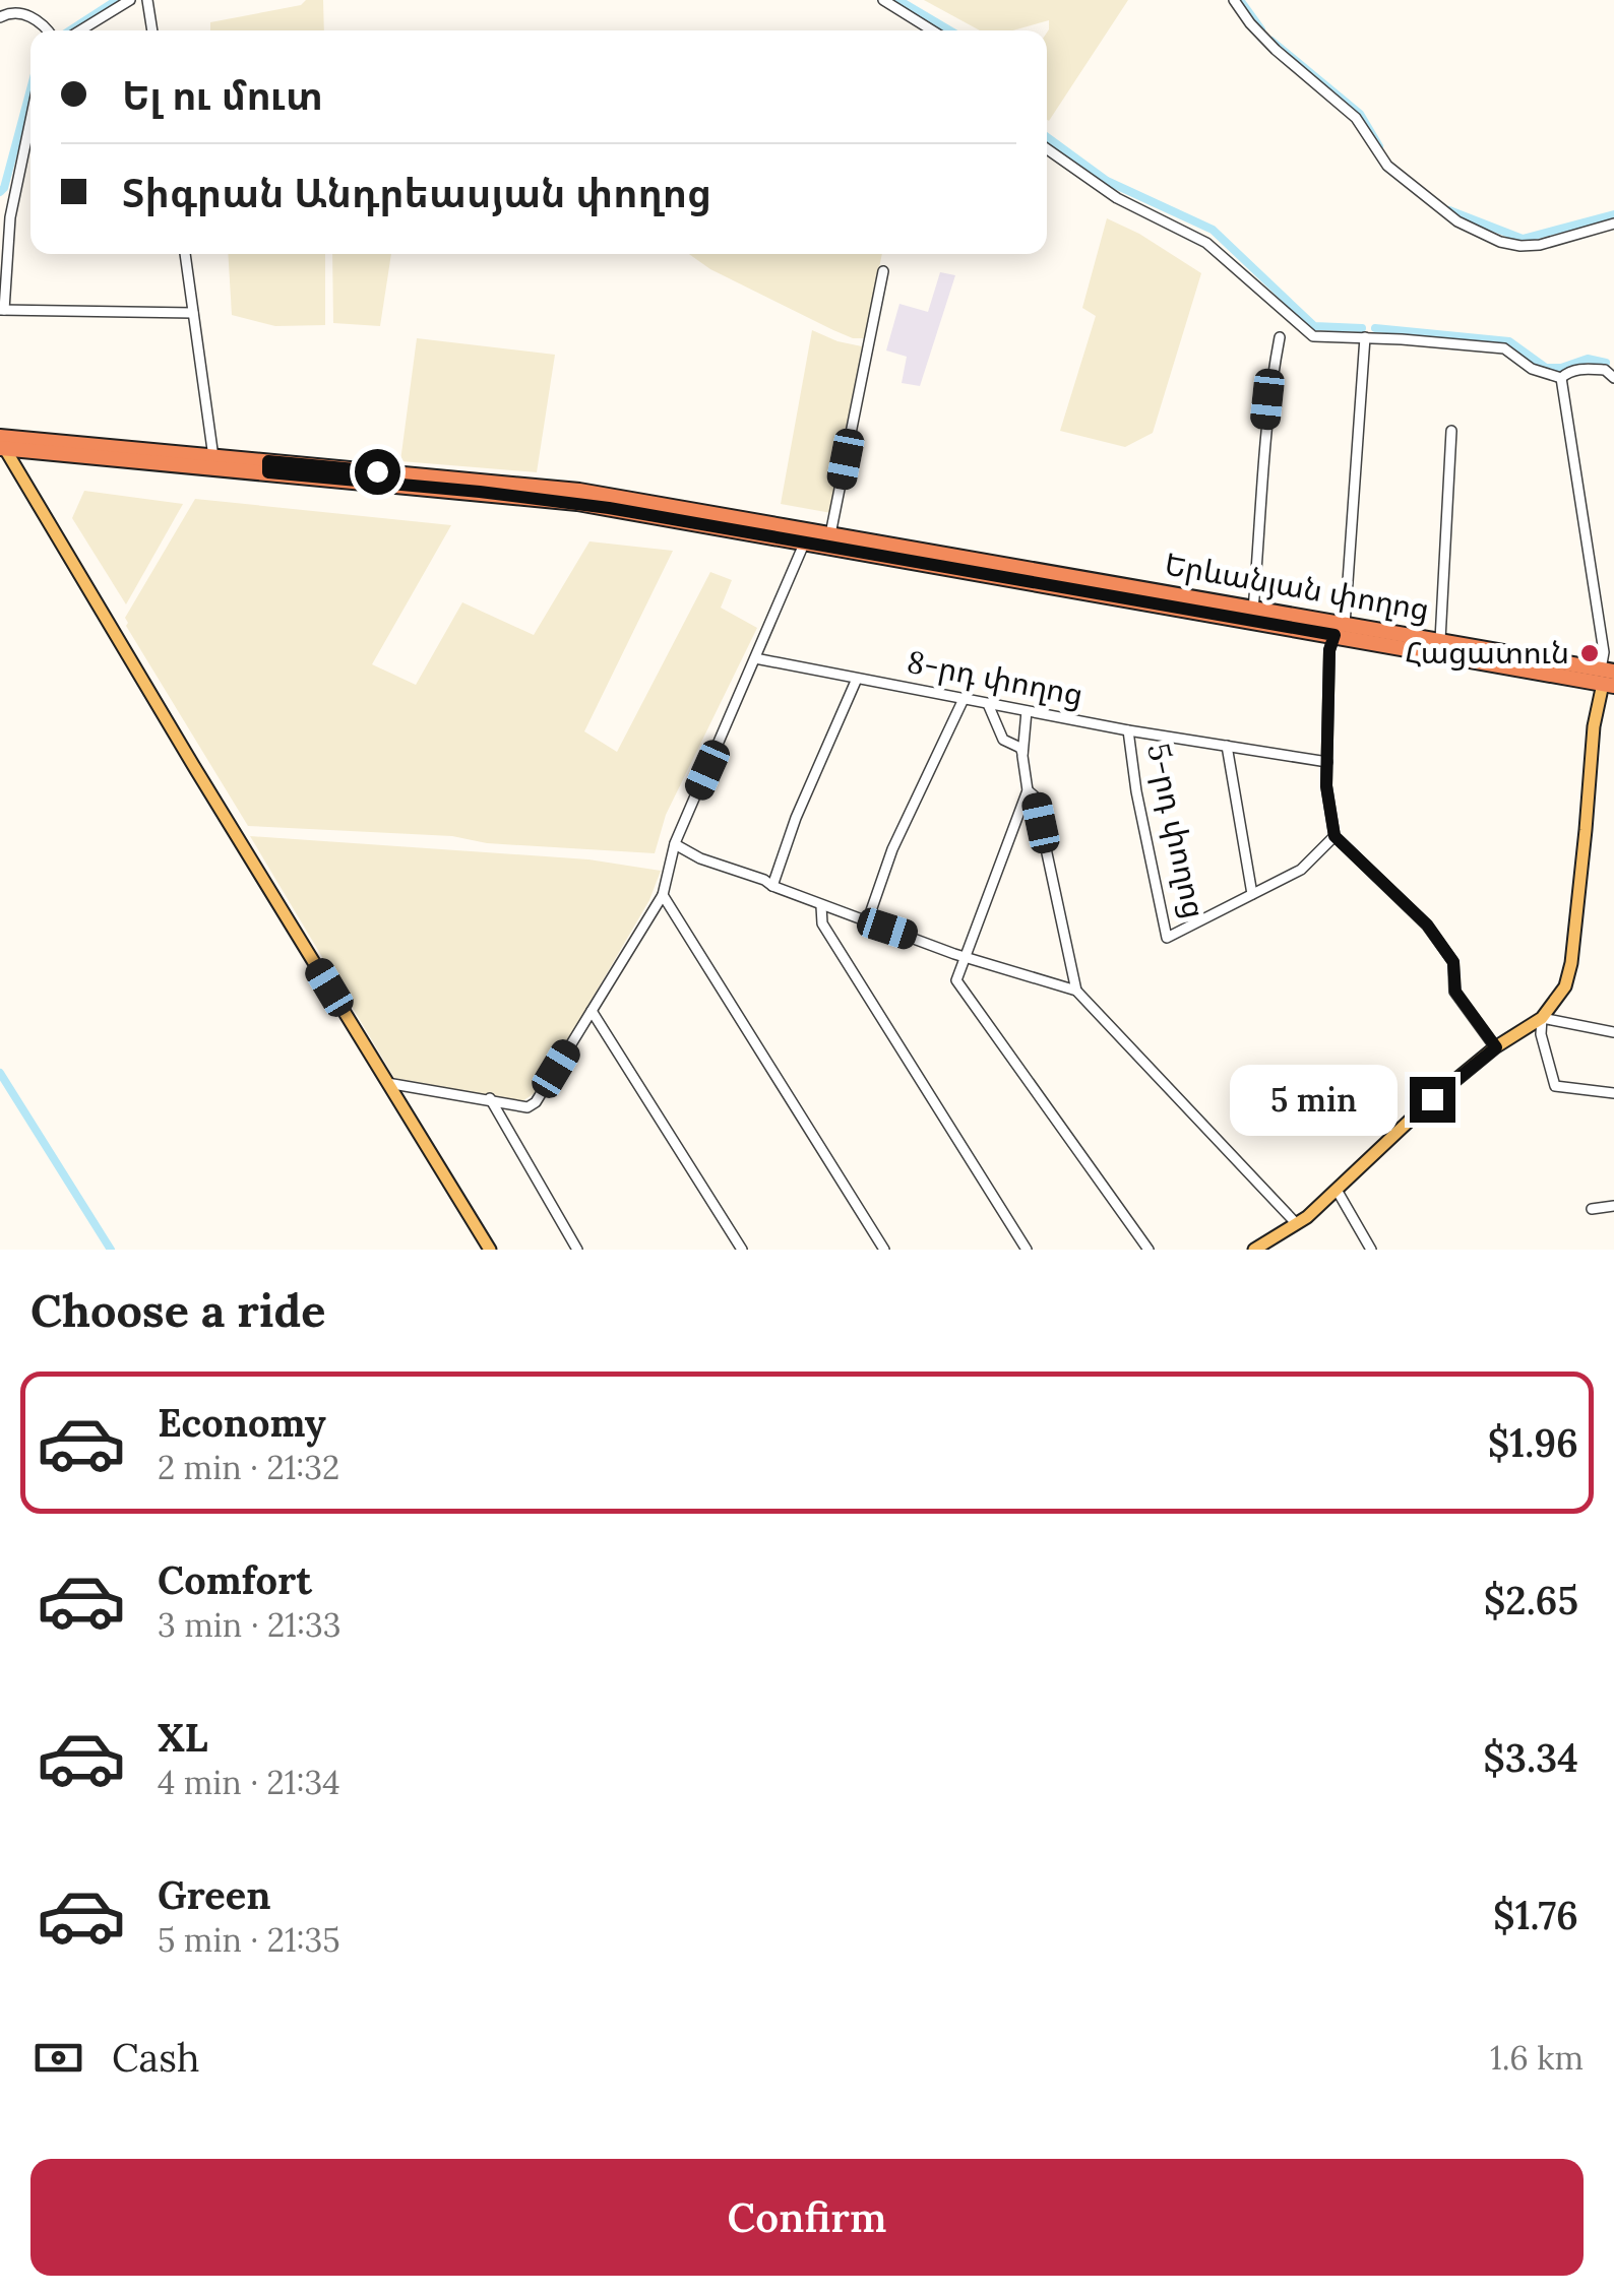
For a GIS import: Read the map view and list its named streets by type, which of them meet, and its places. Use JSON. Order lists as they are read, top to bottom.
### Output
{
  "streets": {
    "highway": ["Երևանյան փողոց"],
    "street": ["8-րդ փողոց", "5-րդ փողոց"]
  },
  "crossings": [
    ["8-րդ փողոց", "5-րդ փողոց"]
  ],
  "places": ["Հացատուն"],
  "page": {
    "banner": ["Ել ու մուտ", "Տիգրան Անդրեասյան փողոց"],
    "bubble": "5 min",
    "heading": "Choose a ride",
    "list": [
      {
        "name": "Economy",
        "note": "2 min · 21:32",
        "value": "$1.96"
      },
      {
        "name": "Comfort",
        "note": "3 min · 21:33",
        "value": "$2.65"
      },
      {
        "name": "XL",
        "note": "4 min · 21:34",
        "value": "$3.34"
      },
      {
        "name": "Green",
        "note": "5 min · 21:35",
        "value": "$1.76"
      }
    ],
    "pay": ["Cash", "1.6 km"],
    "buttons": "Confirm"
  }
}
